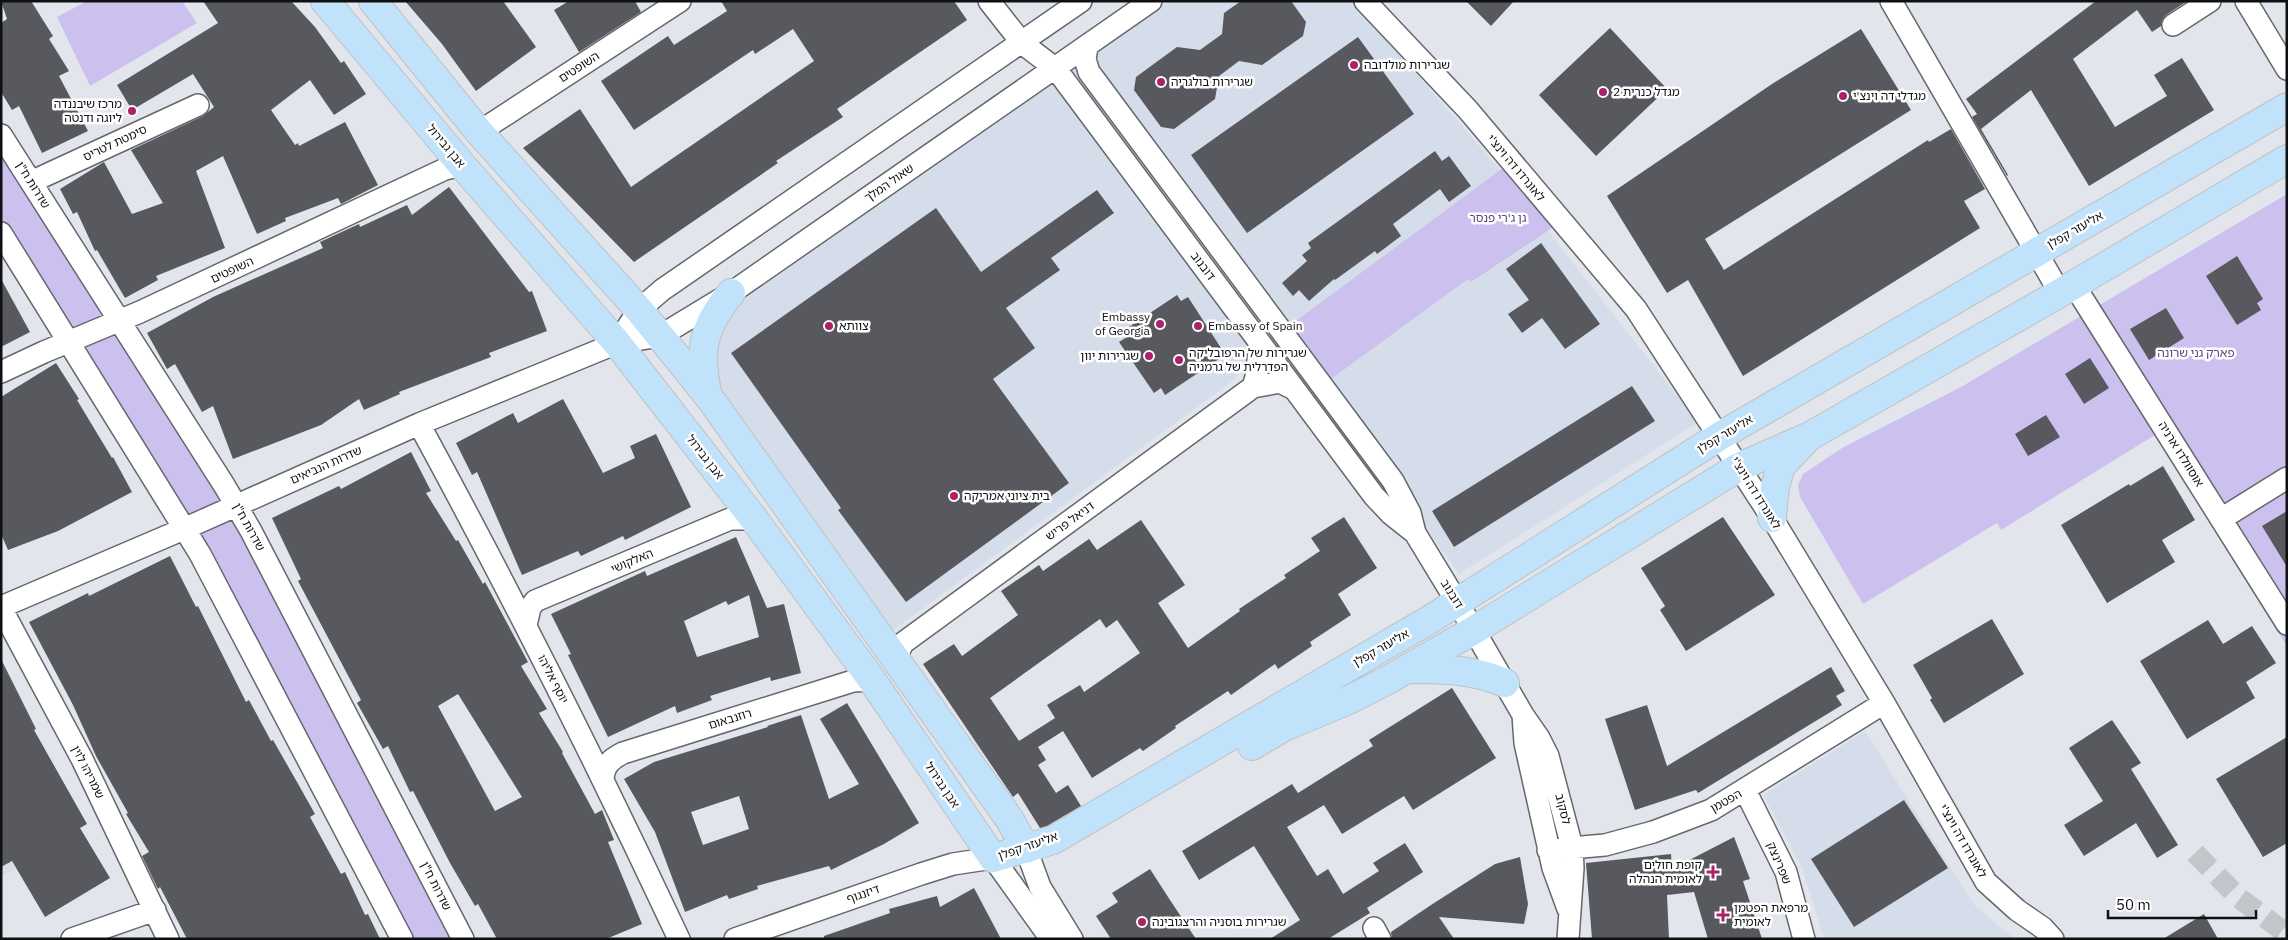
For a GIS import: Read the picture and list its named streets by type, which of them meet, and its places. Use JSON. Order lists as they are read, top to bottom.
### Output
{
  "streets": {
    "main road": ["אבן גבירול", "אליעזר קפלן"],
    "street": [
      "השופטים",
      "סימטת לטריס",
      "לאונרדו דה וינצ'י",
      "שאול המלך",
      "שדרות ח\"ן",
      "דובנוב",
      "אוסוולדו ארניה",
      "שדרות הנביאים",
      "דניאל פריש",
      "האלקושי",
      "יוסף אליהו",
      "רוזנבאום",
      "שמריהו לוין",
      "הפטמן",
      "לסקוב",
      "שפרינצק",
      "דיזנגוף"
    ]
  },
  "crossings": [
    ["השופטים", "אבן גבירול"],
    ["השופטים", "שדרות ח\"ן"],
    ["סימטת לטריס", "שדרות ח\"ן"],
    ["אבן גבירול", "שאול המלך"],
    ["אבן גבירול", "אליעזר קפלן"],
    ["אבן גבירול", "שדרות הנביאים"],
    ["אבן גבירול", "האלקושי"],
    ["אבן גבירול", "רוזנבאום"],
    ["אבן גבירול", "דיזנגוף"],
    ["לאונרדו דה וינצ'י", "אליעזר קפלן"],
    ["לאונרדו דה וינצ'י", "הפטמן"],
    ["שאול המלך", "דובנוב"],
    ["שאול המלך", "שדרות הנביאים"],
    ["שדרות ח\"ן", "שדרות הנביאים"],
    ["אליעזר קפלן", "דובנוב"],
    ["אליעזר קפלן", "אוסוולדו ארניה"],
    ["אליעזר קפלן", "לסקוב"],
    ["אליעזר קפלן", "דיזנגוף"],
    ["דובנוב", "דניאל פריש"],
    ["דובנוב", "לסקוב"],
    ["שדרות הנביאים", "יוסף אליהו"],
    ["שדרות הנביאים", "שמריהו לוין"],
    ["האלקושי", "יוסף אליהו"],
    ["יוסף אליהו", "רוזנבאום"],
    ["הפטמן", "לסקוב"],
    ["הפטמן", "שפרינצק"]
  ],
  "parks": ["גן ג'רי פנסר", "פארק גני שרונה"],
  "places": {
    "other": [
      "שגרירות מולדובה",
      "שגרירות בולגריה",
      "מגדל כנרית 2",
      "מגדלי דה וינצ'י",
      "מרכז שיבננדה ליוגה ודנטה",
      "Embassy of Georgia",
      "צוותא",
      "Embassy of Spain",
      "שגרירות יוון",
      "שגרירות של הרפובליקה הפדרלית של גרמניה",
      "בית ציוני אמריקה",
      "שגרירות בוסניה והרצגובינה"
    ],
    "health": ["קופת חולים לאומית הנהלה", "מרפאת הפטמן לאומית"]
  },
  "scale_bar": "50 m"
}
